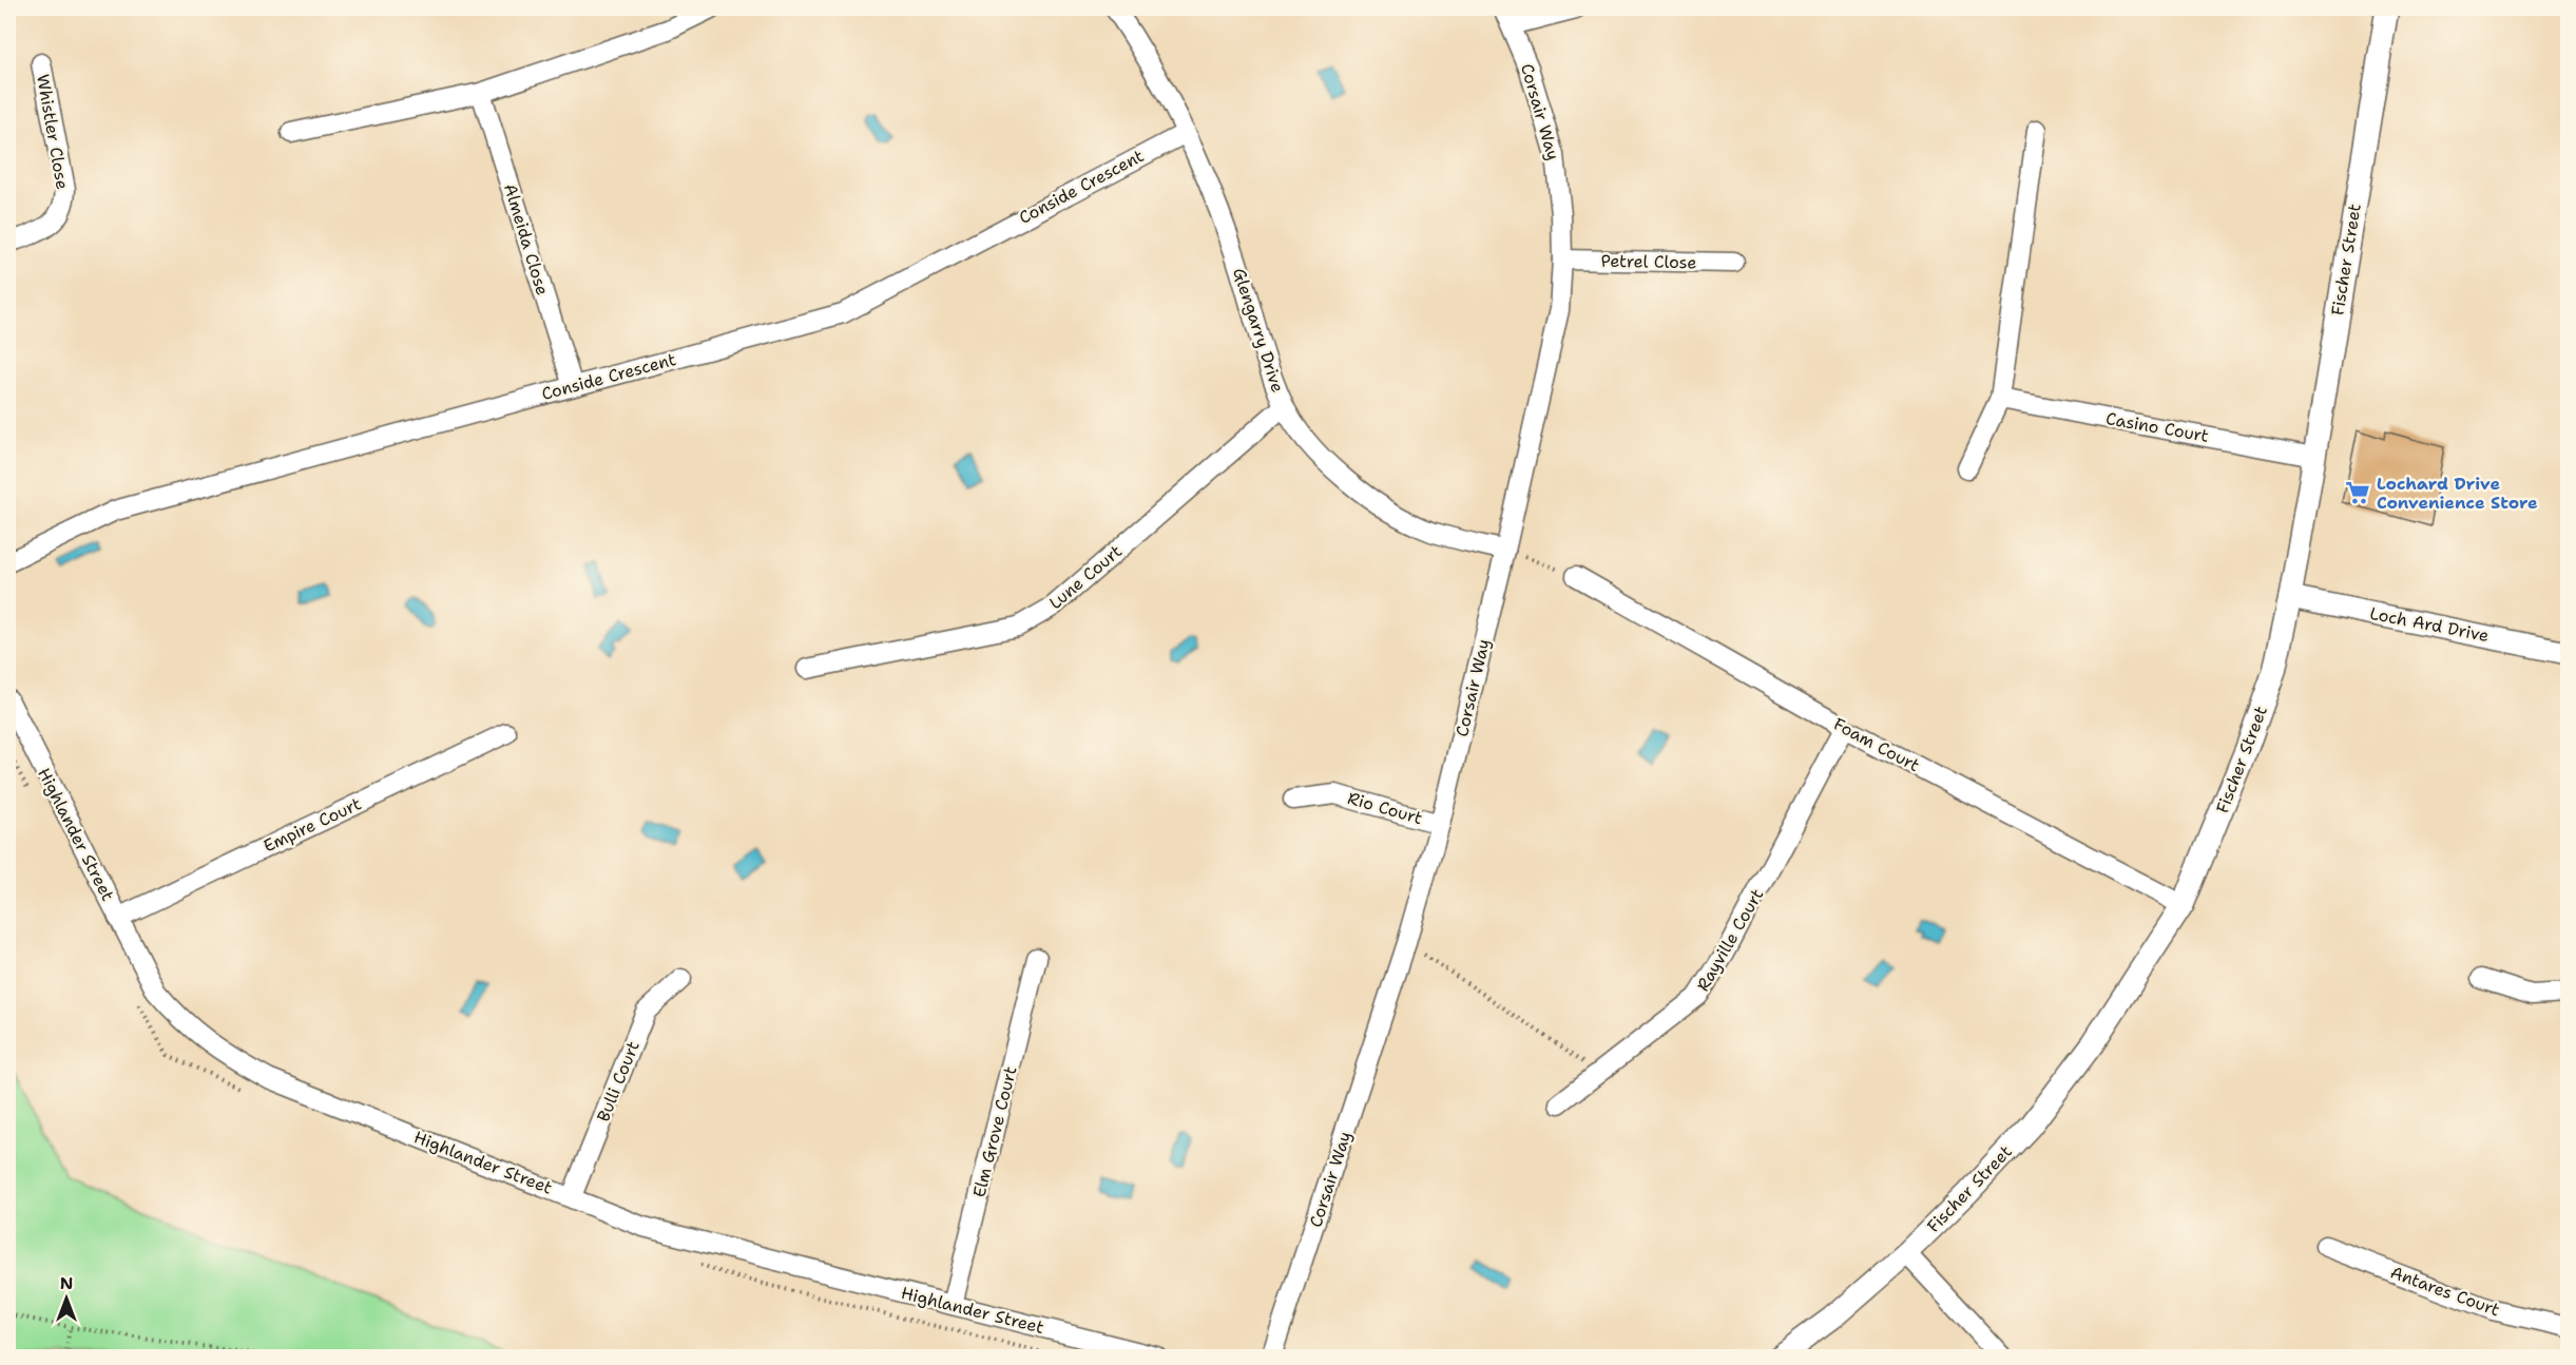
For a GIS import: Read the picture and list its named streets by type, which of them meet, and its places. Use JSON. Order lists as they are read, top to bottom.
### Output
{
  "streets": {
    "street": [
      "Corsair Way",
      "Whistler Close",
      "Conside Crescent",
      "Almeida Close",
      "Fischer Street",
      "Petrel Close",
      "Glengarry Drive",
      "Casino Court",
      "Lune Court",
      "Loch Ard Drive",
      "Foam Court",
      "Rio Court",
      "Empire Court",
      "Highlander Street",
      "Rayville Court",
      "Bulli Court",
      "Elm Grove Court",
      "Antares Court"
    ]
  },
  "crossings": [
    ["Corsair Way", "Petrel Close"],
    ["Corsair Way", "Glengarry Drive"],
    ["Corsair Way", "Rio Court"],
    ["Conside Crescent", "Almeida Close"],
    ["Conside Crescent", "Glengarry Drive"],
    ["Fischer Street", "Casino Court"],
    ["Fischer Street", "Loch Ard Drive"],
    ["Fischer Street", "Foam Court"],
    ["Glengarry Drive", "Lune Court"],
    ["Foam Court", "Rayville Court"],
    ["Empire Court", "Highlander Street"],
    ["Highlander Street", "Bulli Court"],
    ["Highlander Street", "Elm Grove Court"]
  ],
  "places": {
    "supermarket": ["Lochard Drive Convenience Store"]
  },
  "north": "top"
}
